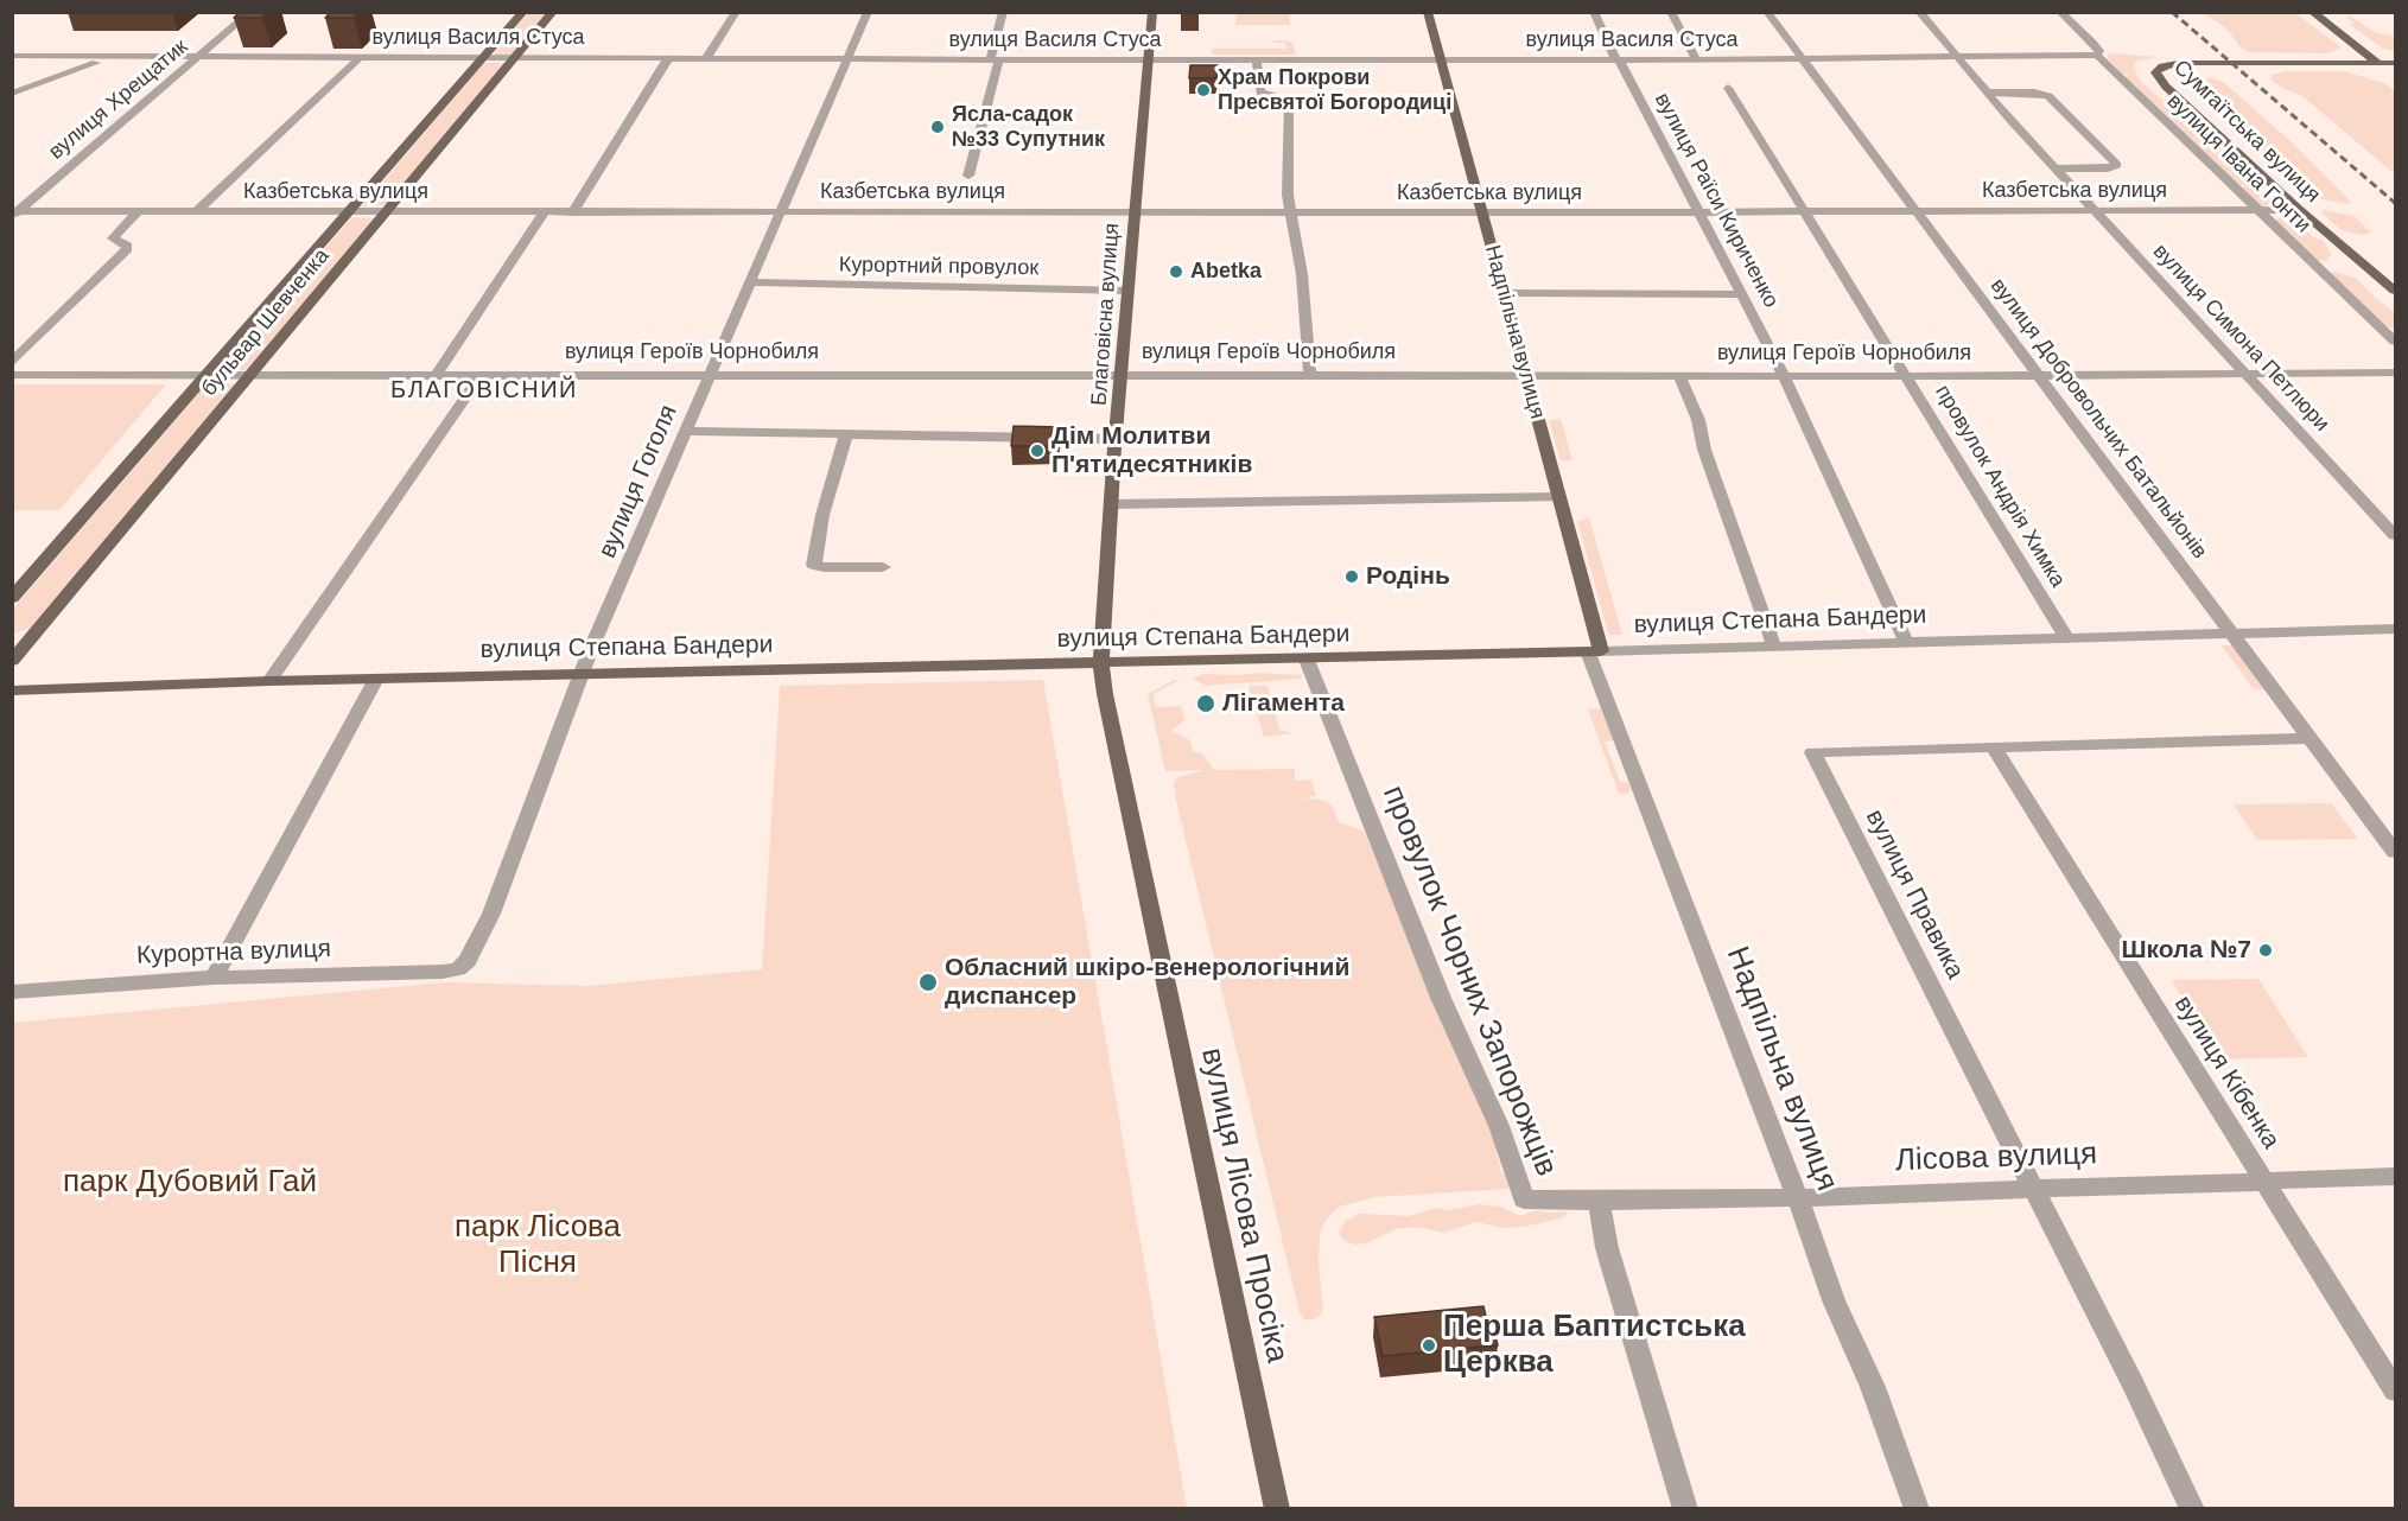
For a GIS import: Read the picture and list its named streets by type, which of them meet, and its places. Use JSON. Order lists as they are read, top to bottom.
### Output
{
  "streets": {
    "main road": [
      "Сумгаїтська вулиця",
      "Благовісна вулиця",
      "бульвар Шевченка",
      "Надпільна вулиця",
      "вулиця Степана Бандери",
      "вулиця Лісова Просіка"
    ],
    "street": [
      "вулиця Василя Стуса",
      "вулиця Хрещатик",
      "вулиця Івана Гонти",
      "Казбетська вулиця",
      "вулиця Раїси Кириченко",
      "Курортний провулок",
      "вулиця Симона Петлюри",
      "вулиця Героїв Чорнобиля",
      "вулиця Добровольчих Батальйонів",
      "вулиця Гоголя",
      "провулок Андрія Химка",
      "вулиця Правика",
      "Курортна вулиця",
      "провулок Чорних Запорожців",
      "вулиця Кібенка",
      "Лісова вулиця"
    ]
  },
  "crossings": [
    ["вулиця Василя Стуса", "вулиця Хрещатик"],
    ["вулиця Василя Стуса", "вулиця Івана Гонти"],
    ["вулиця Василя Стуса", "вулиця Раїси Кириченко"],
    ["вулиця Василя Стуса", "Благовісна вулиця"],
    ["вулиця Василя Стуса", "бульвар Шевченка"],
    ["вулиця Василя Стуса", "Надпільна вулиця"],
    ["вулиця Василя Стуса", "вулиця Симона Петлюри"],
    ["вулиця Василя Стуса", "вулиця Добровольчих Батальйонів"],
    ["вулиця Василя Стуса", "вулиця Гоголя"],
    ["вулиця Хрещатик", "Казбетська вулиця"],
    ["Сумгаїтська вулиця", "Казбетська вулиця"],
    ["вулиця Івана Гонти", "Казбетська вулиця"],
    ["Казбетська вулиця", "вулиця Раїси Кириченко"],
    ["Казбетська вулиця", "Благовісна вулиця"],
    ["Казбетська вулиця", "бульвар Шевченка"],
    ["Казбетська вулиця", "Надпільна вулиця"],
    ["Казбетська вулиця", "вулиця Симона Петлюри"],
    ["Казбетська вулиця", "вулиця Добровольчих Батальйонів"],
    ["Казбетська вулиця", "вулиця Гоголя"],
    ["Казбетська вулиця", "провулок Андрія Химка"],
    ["вулиця Раїси Кириченко", "вулиця Героїв Чорнобиля"],
    ["вулиця Раїси Кириченко", "вулиця Степана Бандери"],
    ["Курортний провулок", "Благовісна вулиця"],
    ["Курортний провулок", "вулиця Гоголя"],
    ["Благовісна вулиця", "вулиця Героїв Чорнобиля"],
    ["Благовісна вулиця", "вулиця Степана Бандери"],
    ["Благовісна вулиця", "вулиця Лісова Просіка"],
    ["бульвар Шевченка", "вулиця Героїв Чорнобиля"],
    ["Надпільна вулиця", "вулиця Героїв Чорнобиля"],
    ["Надпільна вулиця", "вулиця Степана Бандери"],
    ["Надпільна вулиця", "Лісова вулиця"],
    ["вулиця Симона Петлюри", "вулиця Героїв Чорнобиля"],
    ["вулиця Героїв Чорнобиля", "вулиця Добровольчих Батальйонів"],
    ["вулиця Героїв Чорнобиля", "вулиця Гоголя"],
    ["вулиця Героїв Чорнобиля", "провулок Андрія Химка"],
    ["вулиця Добровольчих Батальйонів", "вулиця Степана Бандери"],
    ["вулиця Добровольчих Батальйонів", "вулиця Правика"],
    ["вулиця Гоголя", "вулиця Степана Бандери"],
    ["вулиця Гоголя", "Курортна вулиця"],
    ["провулок Андрія Химка", "вулиця Степана Бандери"],
    ["вулиця Степана Бандери", "провулок Чорних Запорожців"],
    ["вулиця Степана Бандери", "вулиця Лісова Просіка"],
    ["вулиця Правика", "вулиця Кібенка"],
    ["вулиця Правика", "Лісова вулиця"],
    ["провулок Чорних Запорожців", "Лісова вулиця"],
    ["вулиця Кібенка", "Лісова вулиця"]
  ],
  "districts": ["БЛАГОВІСНИЙ"],
  "parks": ["парк Дубовий Гай", "парк Лісова Пісня"],
  "places": [
    "Храм Покрови Пресвятої Богородиці",
    "Ясла-садок №33 Супутник",
    "Abetka",
    "Дім Молитви П'ятидесятників",
    "Родінь",
    "Лігамента",
    "Школа №7",
    "Обласний шкіро-венерологічний диспансер",
    "Перша Баптистська Церква"
  ]
}
